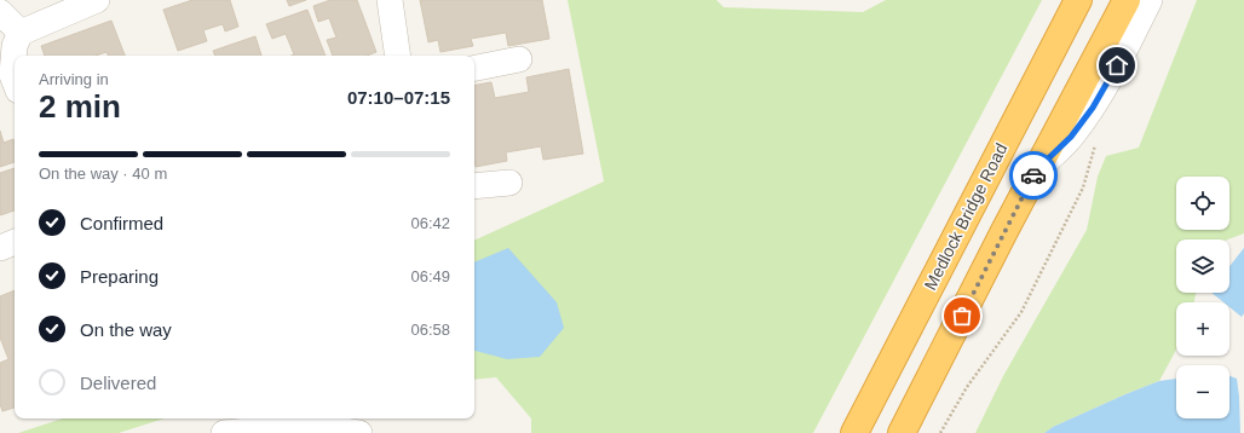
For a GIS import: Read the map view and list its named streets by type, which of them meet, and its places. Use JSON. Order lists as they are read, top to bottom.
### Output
{
  "streets": {
    "highway": ["Medlock Bridge Road"]
  },
  "page": {
    "heading": ["2 min", "Arriving in", "07:10–07:15"],
    "bar": "On the way · 40 m",
    "map_buttons": ["+", "−"],
    "list": [
      ["Confirmed", "06:42"],
      ["Preparing", "06:49"],
      ["On the way", "06:58"],
      "Delivered"
    ]
  }
}
